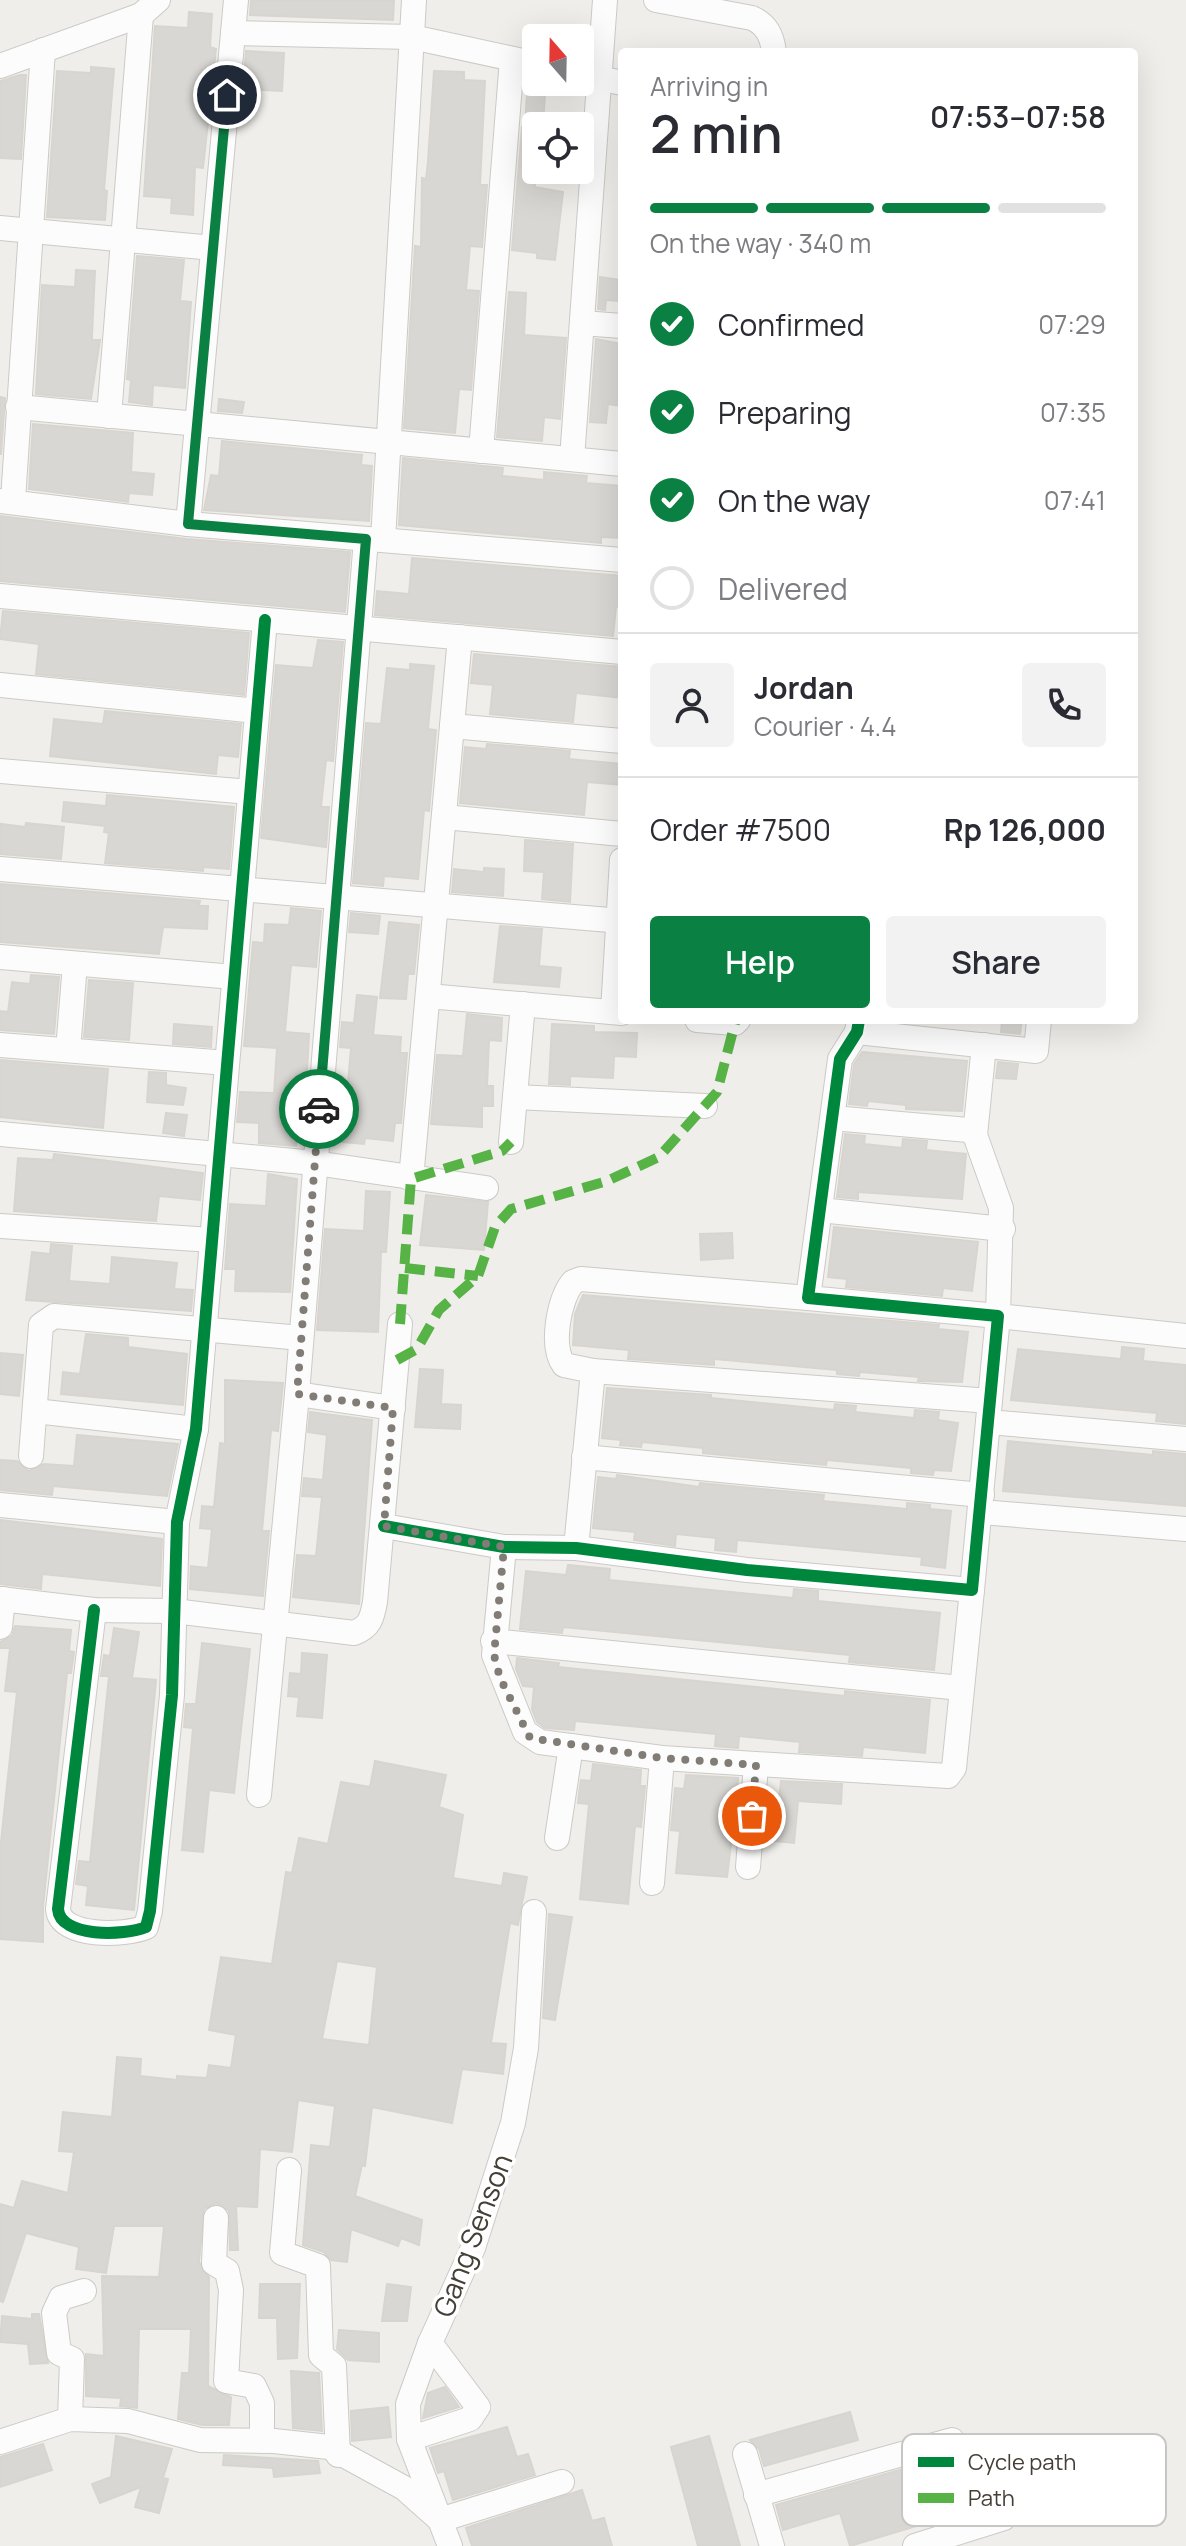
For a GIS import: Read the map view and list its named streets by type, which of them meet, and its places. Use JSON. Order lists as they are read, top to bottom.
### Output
{
  "streets": {
    "street": ["Gang Senson"]
  },
  "legend": ["Cycle path", "Path"],
  "north": "top",
  "page": {
    "heading": ["2 min", "Arriving in", "07:53–07:58"],
    "panel": [
      "Jordan",
      "Courier · 4.4",
      "Order #7500",
      "Rp 126,000"
    ],
    "bar": "On the way · 340 m",
    "list": [
      ["Confirmed", "07:29"],
      ["Preparing", "07:35"],
      ["On the way", "07:41"],
      "Delivered"
    ],
    "buttons": ["Help", "Share"]
  }
}
